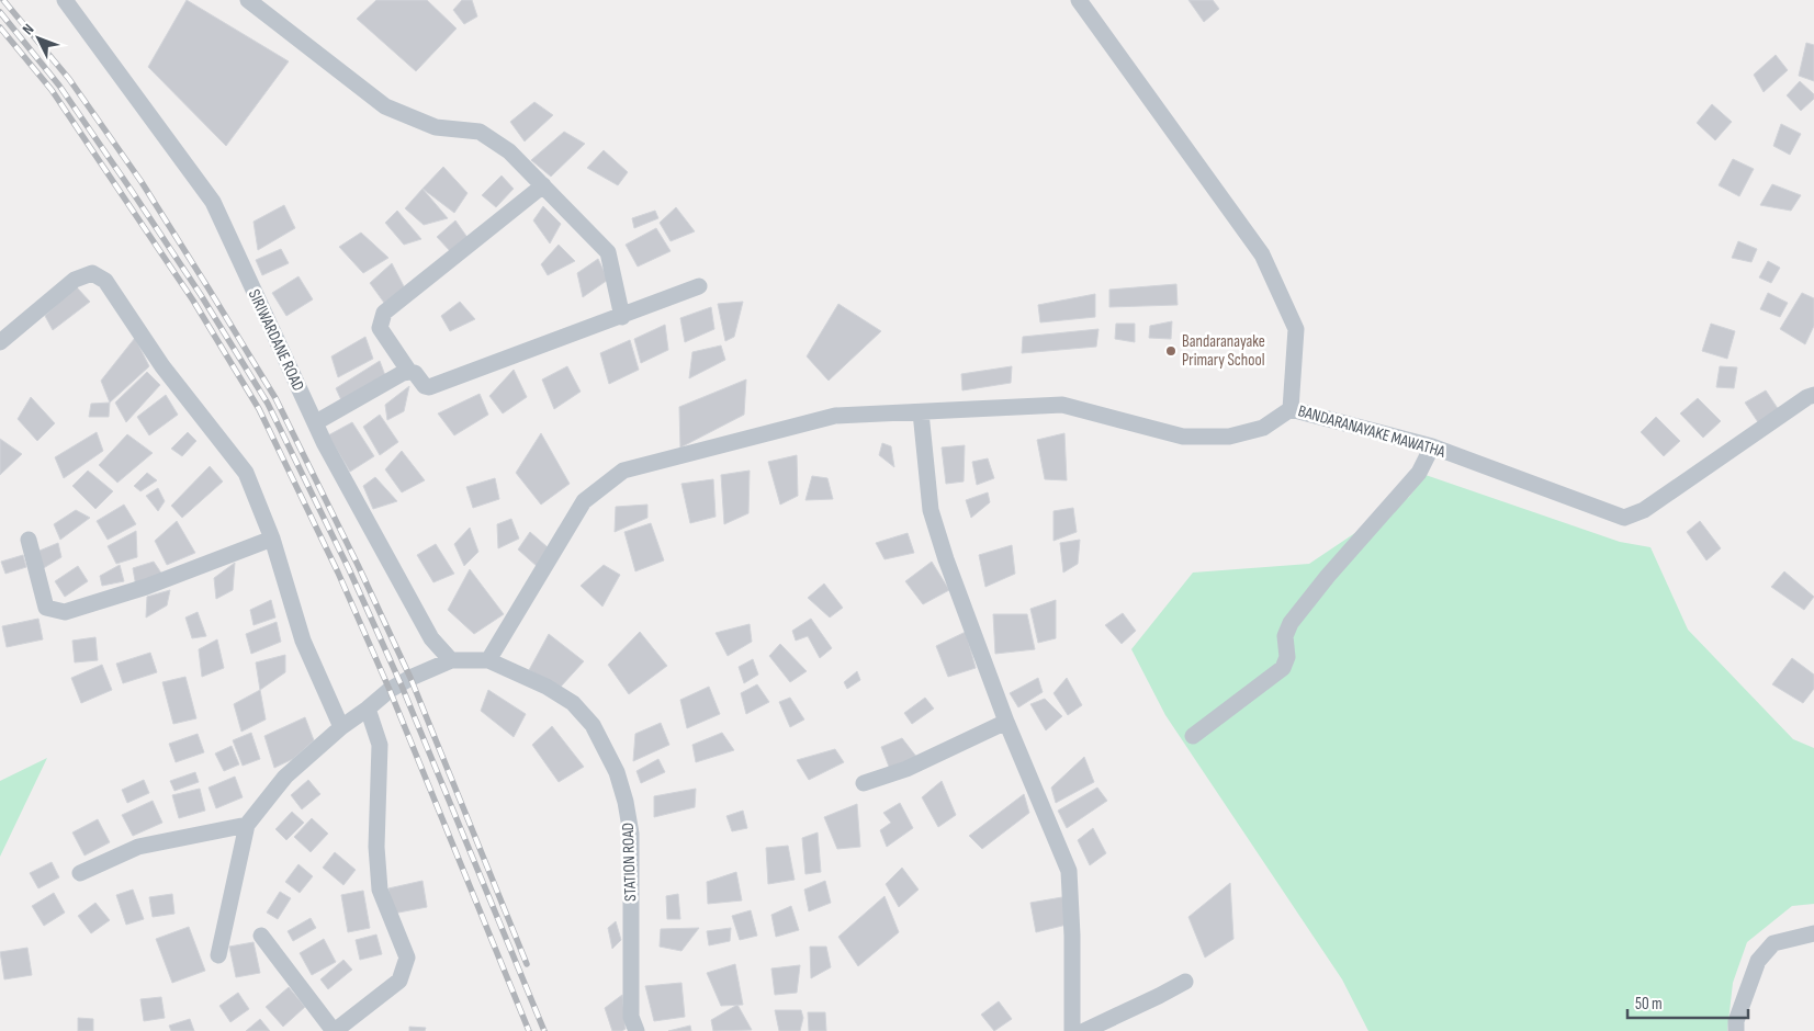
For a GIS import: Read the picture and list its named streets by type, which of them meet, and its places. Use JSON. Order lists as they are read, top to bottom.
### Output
{
  "streets": {
    "street": ["SIRIWARDANE ROAD", "BANDARANAYAKE MAWATHA", "STATION ROAD"]
  },
  "places": ["Bandaranayake Primary School"],
  "scale_bar": "50 m",
  "north": "top left"
}
